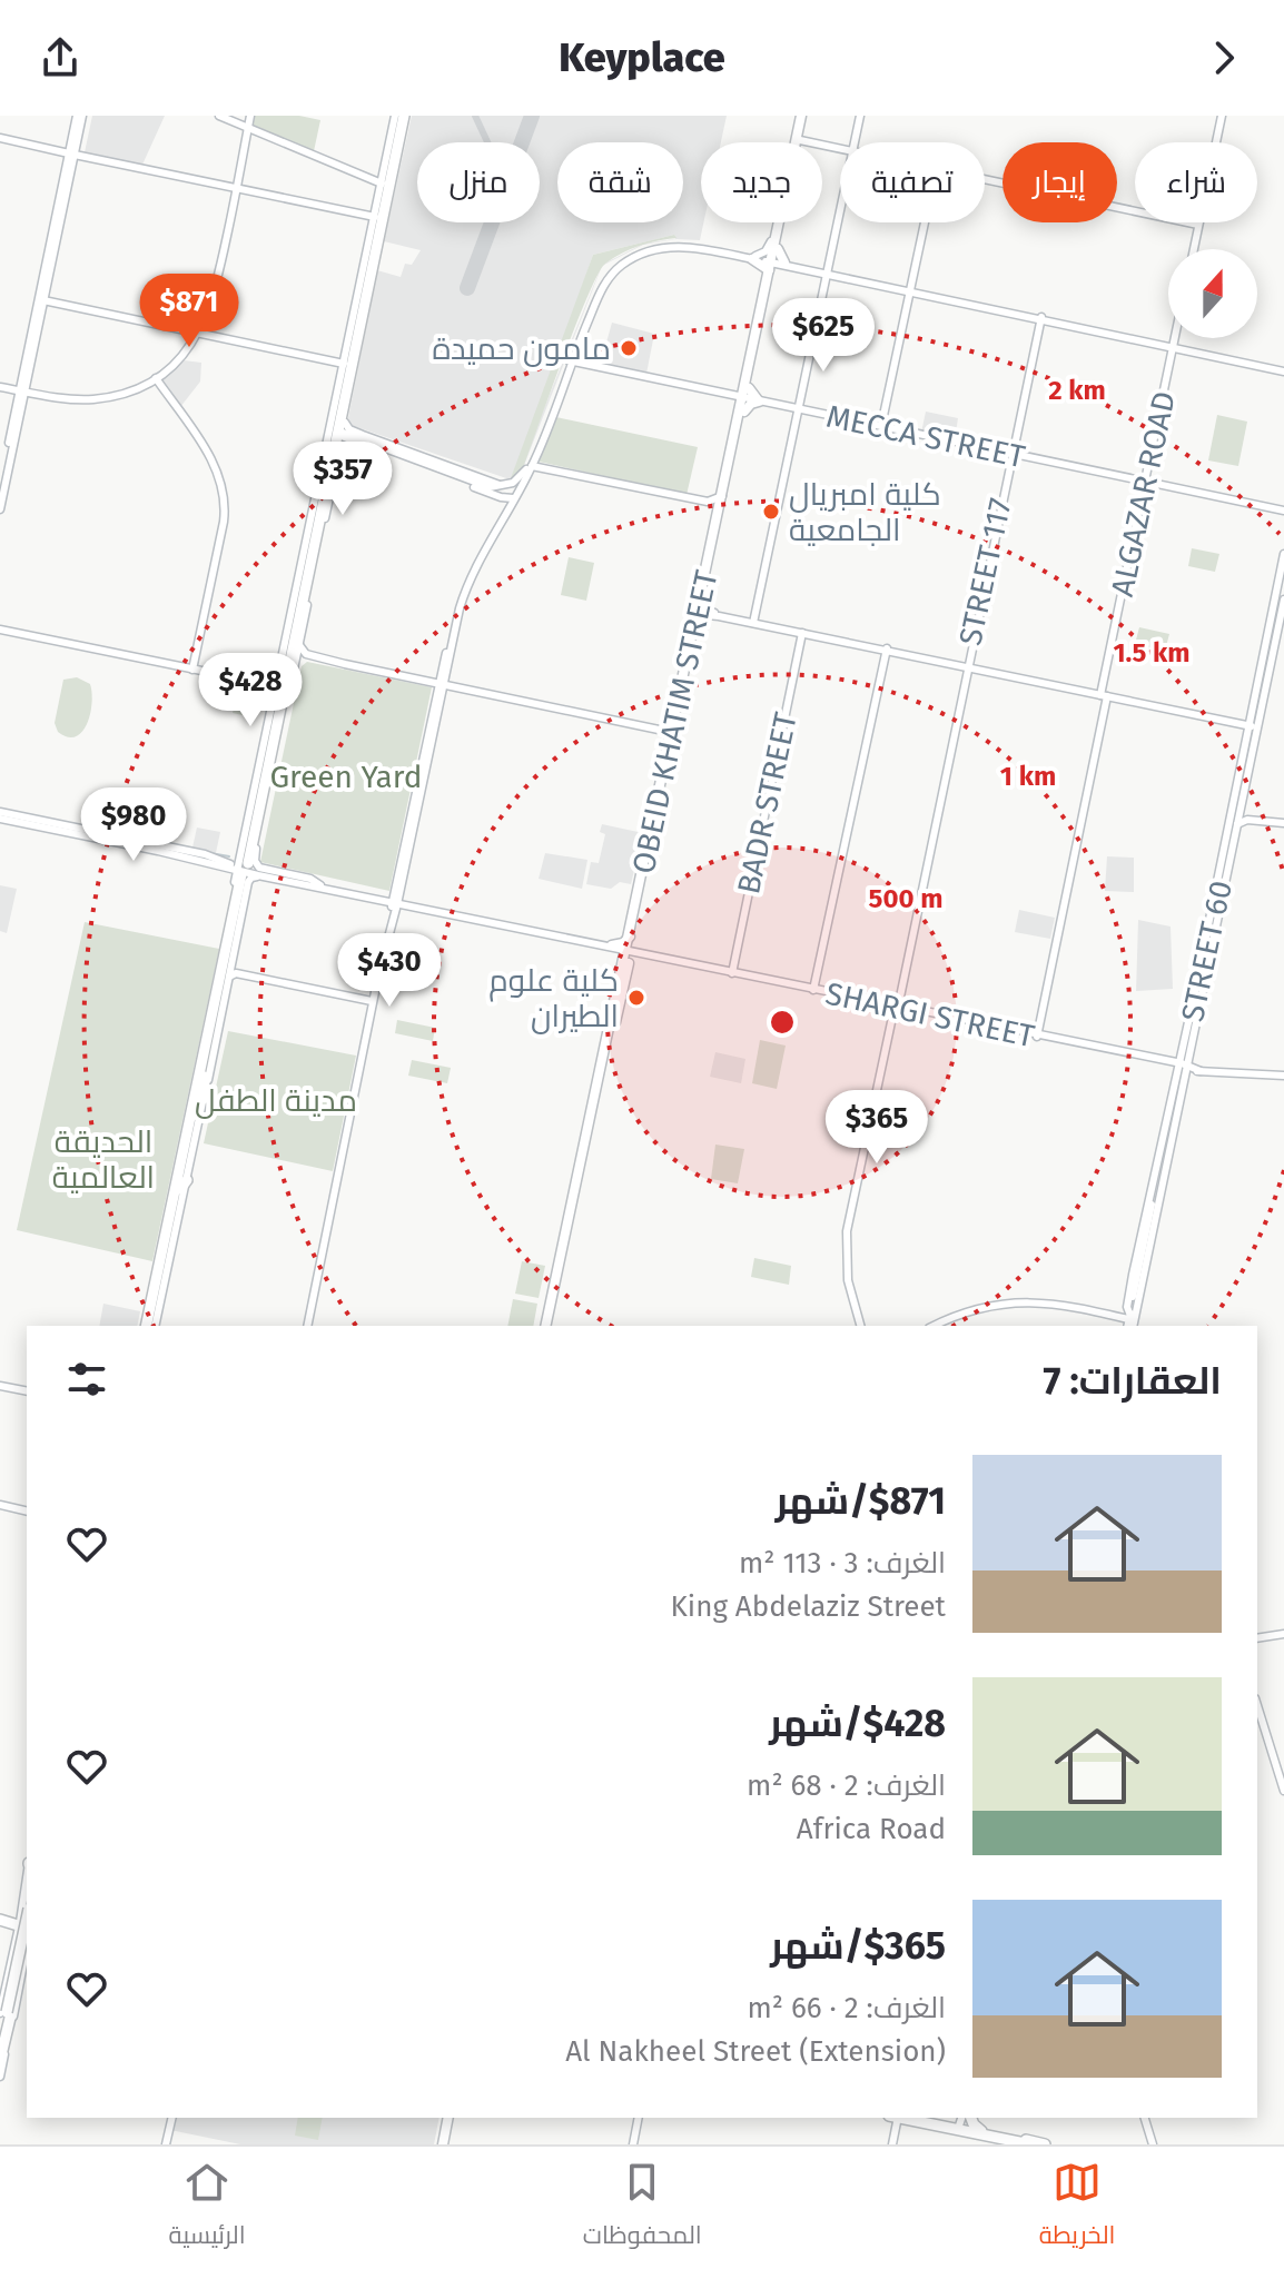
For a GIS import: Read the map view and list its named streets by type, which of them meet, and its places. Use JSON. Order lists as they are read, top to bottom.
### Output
{
  "streets": {
    "main road": ["OBEID KHATIM STREET"],
    "street": [
      "MECCA STREET",
      "ALGAZAR ROAD",
      "STREET 117",
      "BADR STREET",
      "STREET 60",
      "SHARGI STREET"
    ]
  },
  "crossings": [
    ["MECCA STREET", "ALGAZAR ROAD"],
    ["MECCA STREET", "STREET 117"],
    ["ALGAZAR ROAD", "SHARGI STREET"],
    ["STREET 117", "SHARGI STREET"],
    ["OBEID KHATIM STREET", "SHARGI STREET"],
    ["BADR STREET", "SHARGI STREET"],
    ["STREET 60", "SHARGI STREET"]
  ],
  "parks": ["Green Yard", "مدينة الطفل", "الحديقة العالمية"],
  "places": ["مامون حميدة", "كلية امبريال الجامعية", "كلية علوم الطيران"],
  "north": "top",
  "page": {
    "header": "Keyplace",
    "chip": [
      "شراء",
      "إيجار",
      "تصفية",
      "جديد",
      "شقة",
      "منزل"
    ],
    "price": [
      "$871",
      "$625",
      "$357",
      "$428",
      "$980",
      "$430",
      "$365"
    ],
    "heading": "العقارات: 7",
    "list": [
      {
        "name": "$871/شهر",
        "note": "الغرف: 3 · 113 m² · King Abdelaziz Street"
      },
      {
        "name": "$428/شهر",
        "note": "الغرف: 2 · 68 m² · Africa Road"
      },
      {
        "name": "$365/شهر",
        "note": "الغرف: 2 · 66 m² · Al Nakheel Street (Extension)"
      }
    ],
    "tabs": ["الخريطة", "المحفوظات", "الرئيسية"]
  },
  "rings": [
    "2 km",
    "1.5 km",
    "1 km",
    "500 m"
  ]
}
